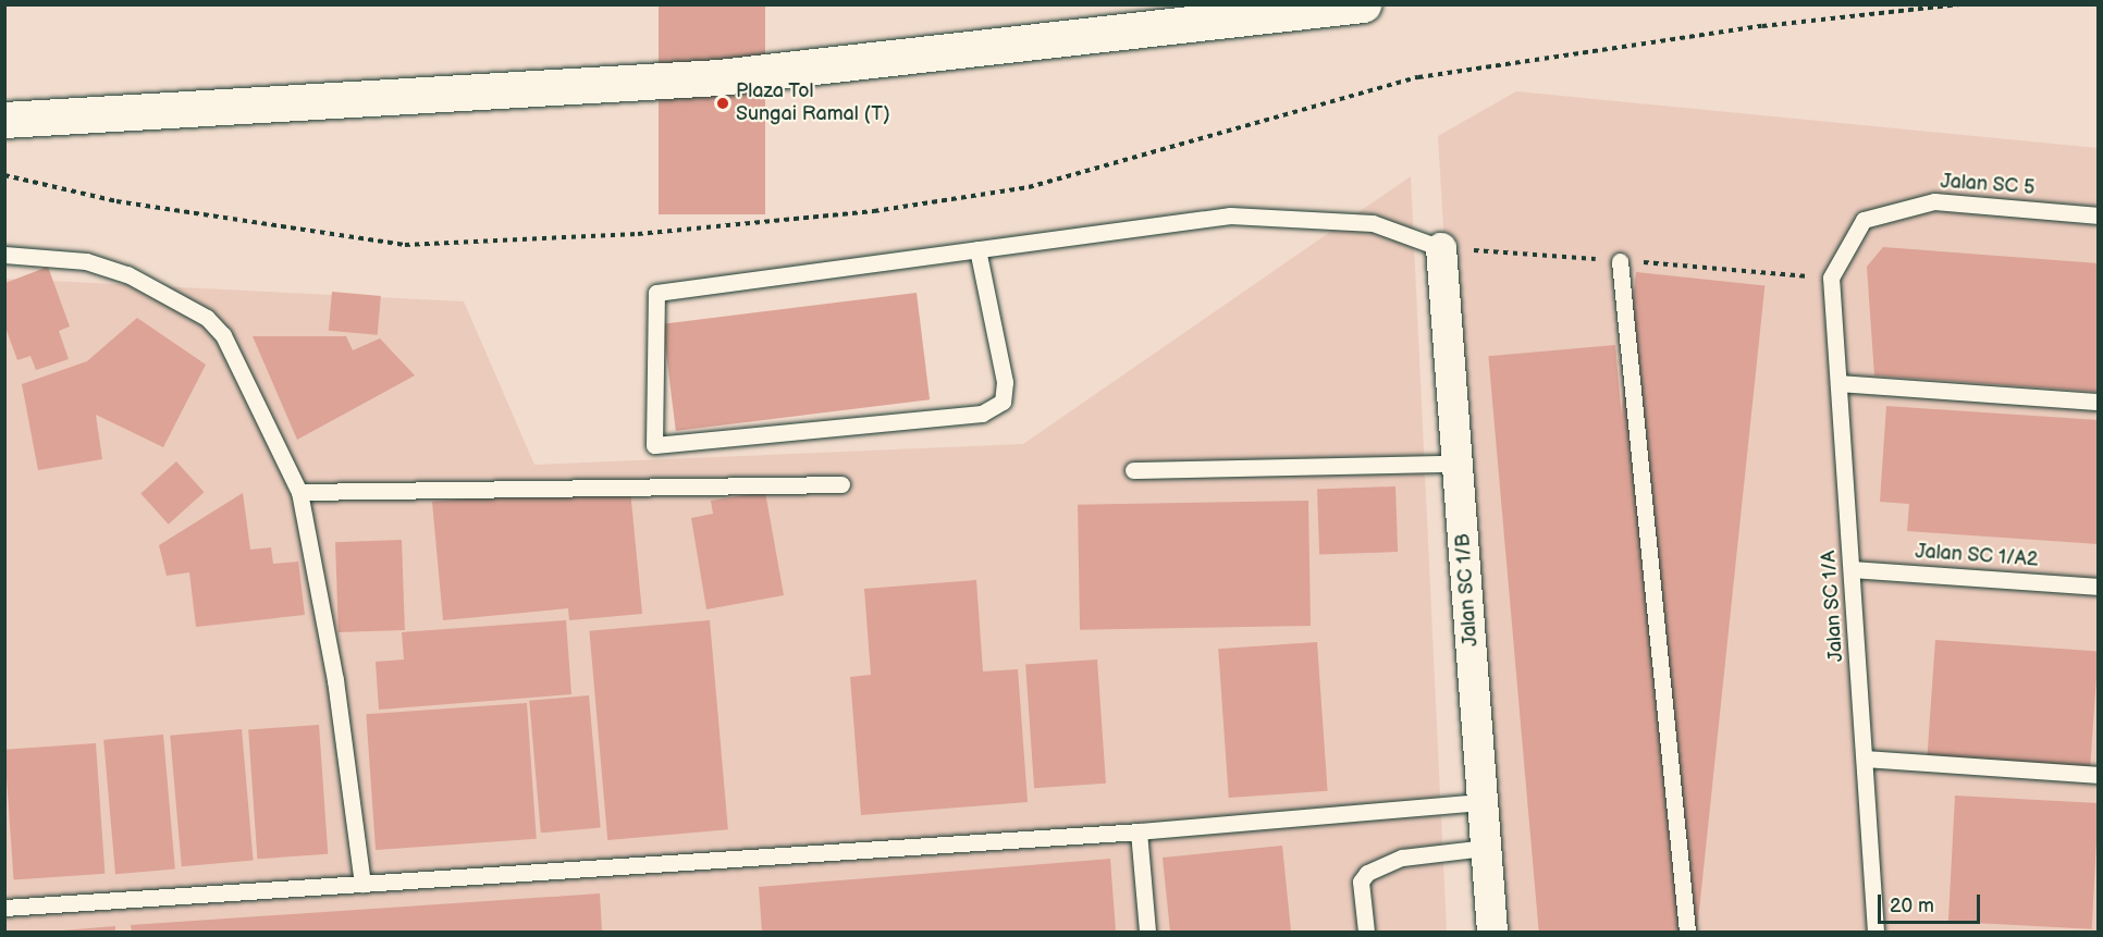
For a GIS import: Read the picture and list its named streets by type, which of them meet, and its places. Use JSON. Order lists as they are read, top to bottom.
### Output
{
  "streets": {
    "street": ["Jalan SC 1/B"],
    "lane": ["Jalan SC 5", "Jalan SC 1/A2", "Jalan SC 1/A"]
  },
  "crossings": [
    ["Jalan SC 5", "Jalan SC 1/A"],
    ["Jalan SC 1/A2", "Jalan SC 1/A"]
  ],
  "places": ["Plaza Tol Sungai Ramal (T)"],
  "scale_bar": "20 m"
}
